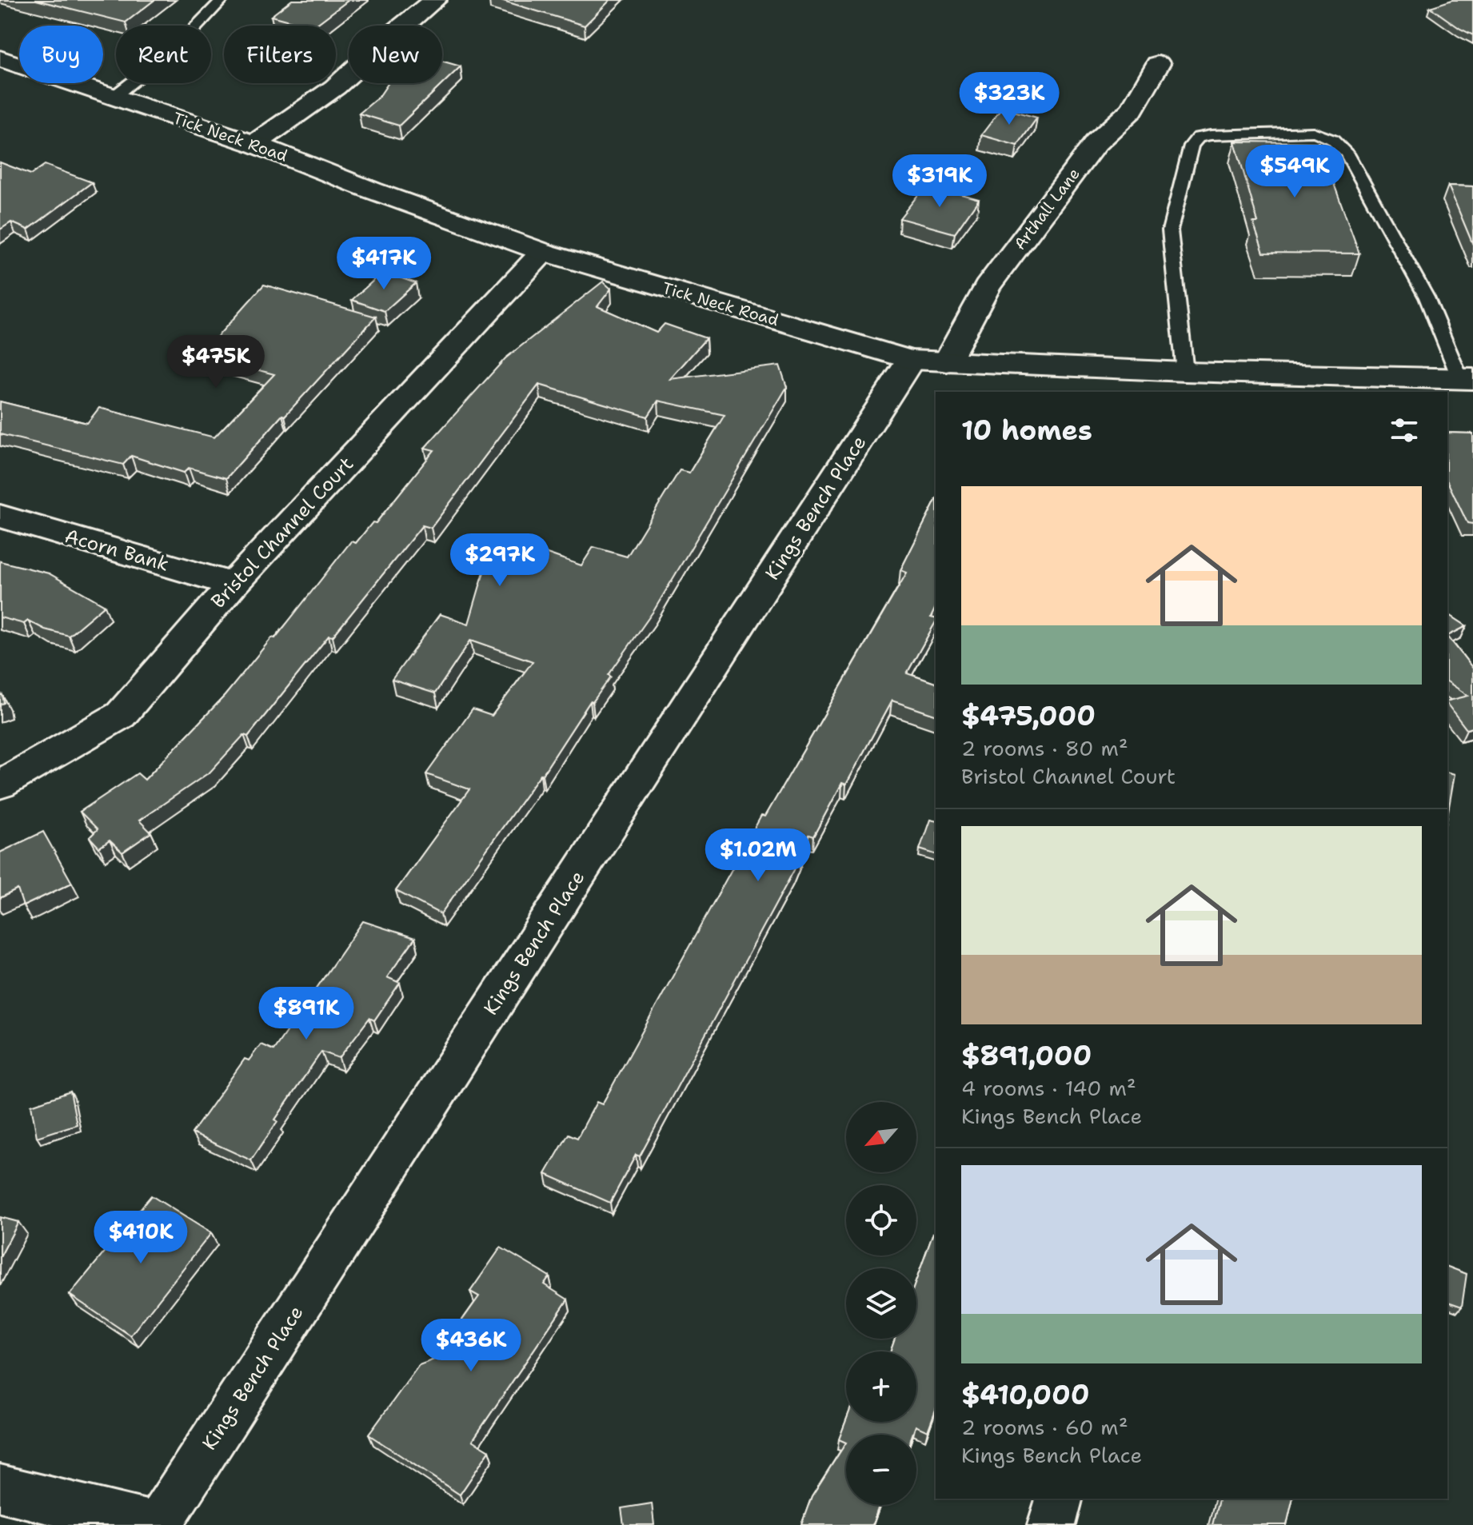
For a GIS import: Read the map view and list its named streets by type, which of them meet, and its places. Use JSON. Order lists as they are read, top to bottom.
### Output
{
  "streets": {
    "street": [
      "Tick Neck Road",
      "Arthall Lane",
      "Kings Bench Place",
      "Bristol Channel Court",
      "Acorn Bank"
    ]
  },
  "crossings": [
    ["Tick Neck Road", "Arthall Lane"],
    ["Tick Neck Road", "Kings Bench Place"],
    ["Tick Neck Road", "Bristol Channel Court"],
    ["Arthall Lane", "Kings Bench Place"],
    ["Bristol Channel Court", "Acorn Bank"]
  ],
  "north": "bottom left",
  "page": {
    "chip": [
      "Buy",
      "Rent",
      "Filters",
      "New"
    ],
    "price": [
      "$323K",
      "$549K",
      "$319K",
      "$417K",
      "$475K",
      "$297K",
      "$1.02M",
      "$891K",
      "$410K",
      "$436K"
    ],
    "heading": "10 homes",
    "list": [
      {
        "name": "$475,000",
        "note": "2 rooms · 80 m² · Bristol Channel Court"
      },
      {
        "name": "$891,000",
        "note": "4 rooms · 140 m² · Kings Bench Place"
      },
      {
        "name": "$410,000",
        "note": "2 rooms · 60 m² · Kings Bench Place"
      }
    ],
    "map_buttons": ["+", "−"]
  }
}
